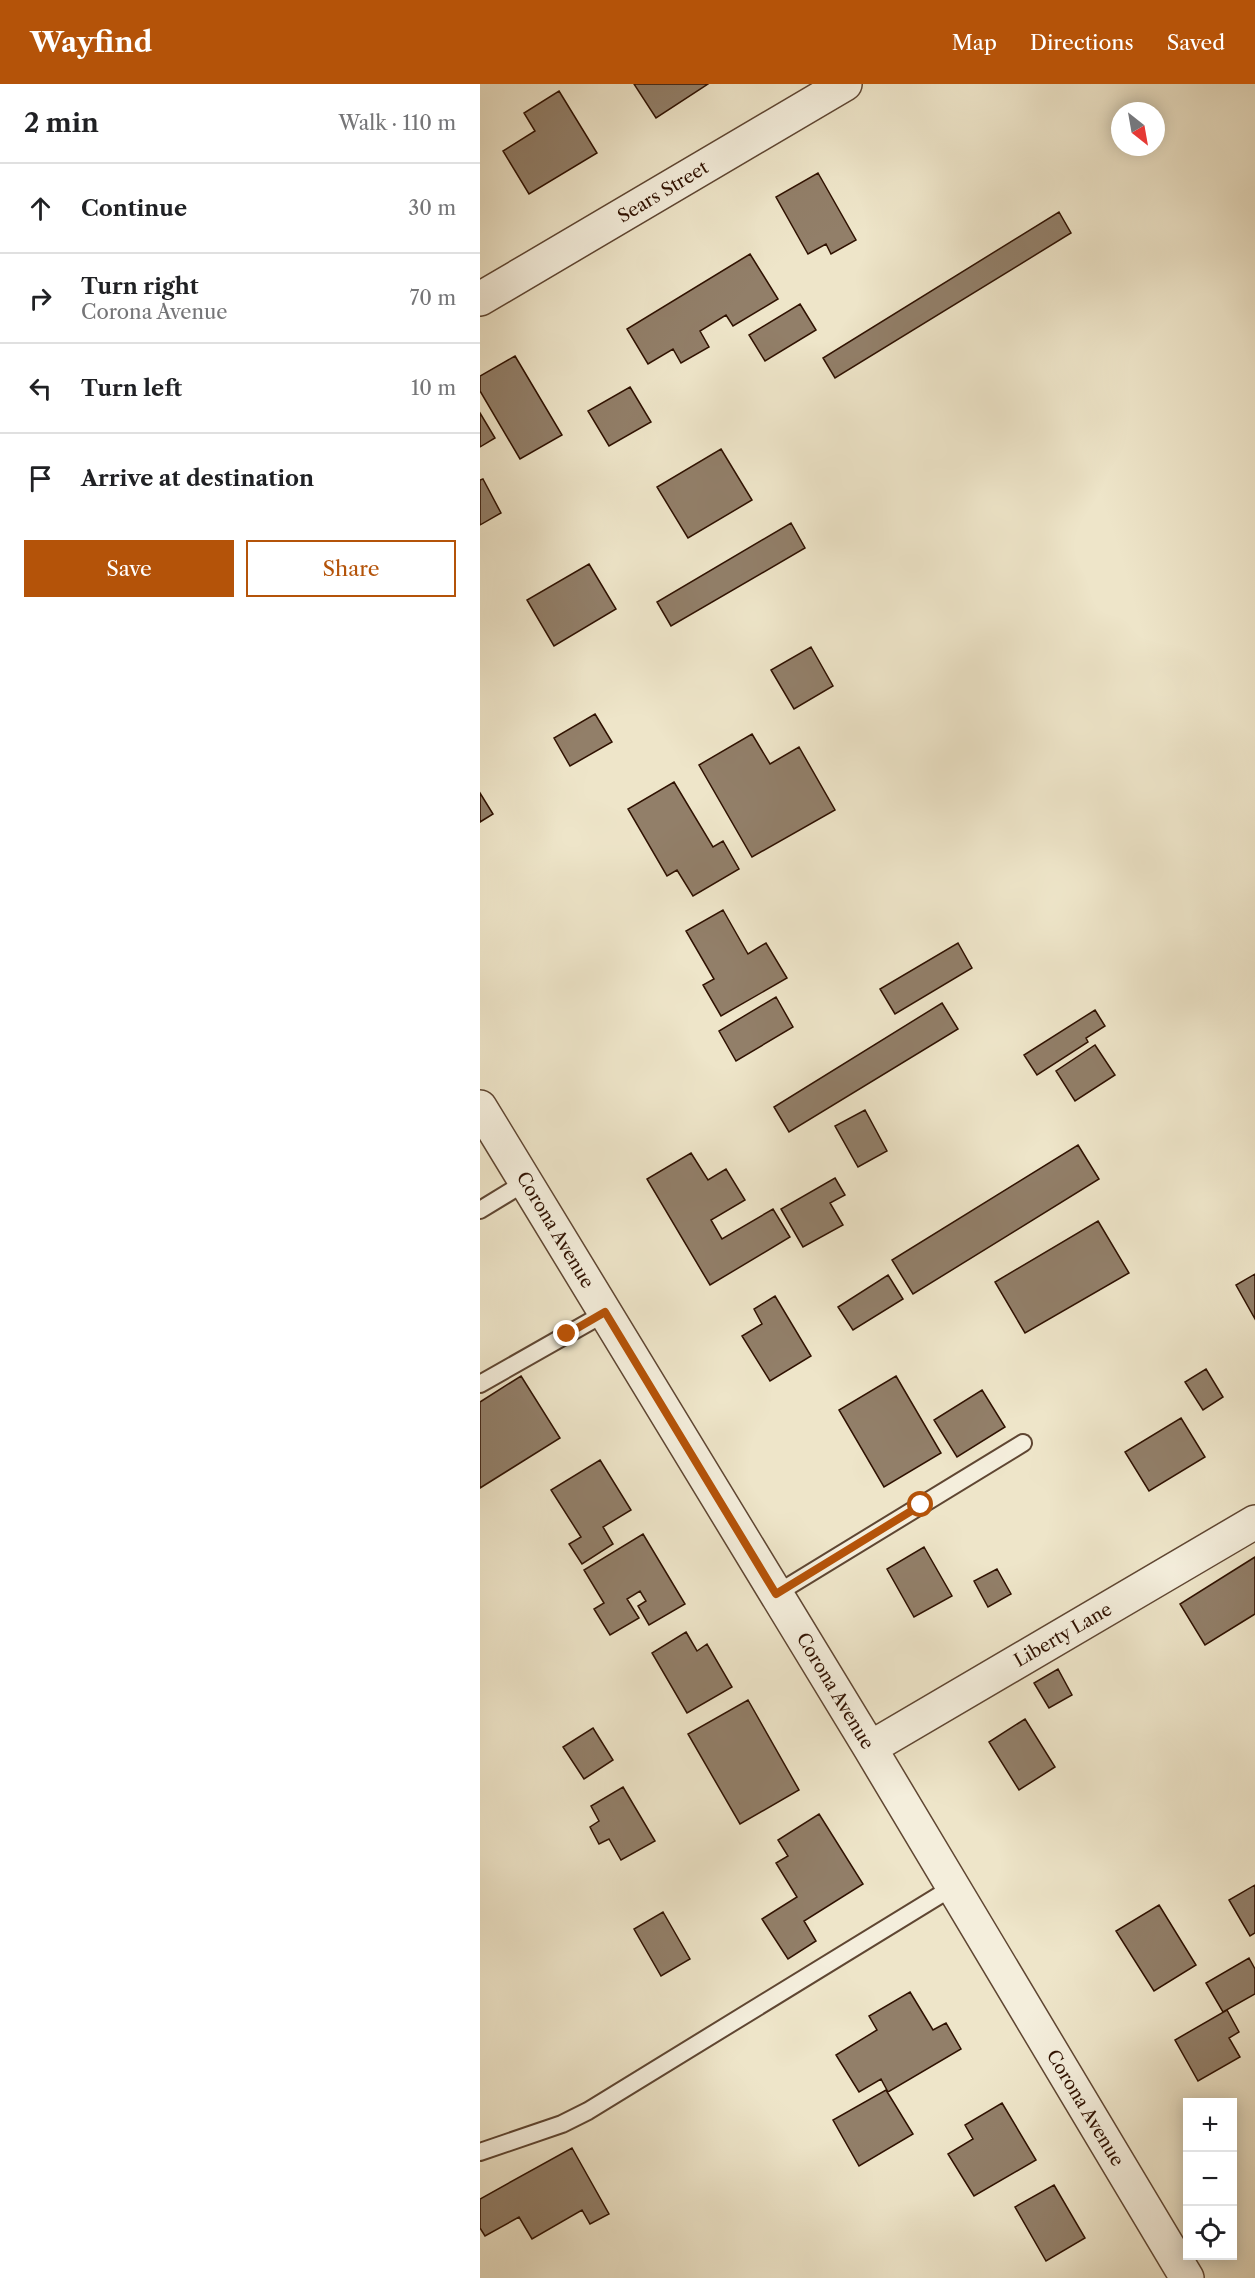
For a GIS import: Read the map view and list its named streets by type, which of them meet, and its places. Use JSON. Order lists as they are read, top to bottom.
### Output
{
  "streets": {
    "street": ["Sears Street", "Corona Avenue", "Liberty Lane"]
  },
  "crossings": [
    ["Corona Avenue", "Liberty Lane"]
  ],
  "north": "bottom right",
  "page": {
    "header": "Wayfind",
    "nav": ["Map", "Directions", "Saved"],
    "heading": ["2 min", "Walk · 110 m"],
    "list": [
      ["Continue", "30 m"],
      ["Turn right", "Corona Avenue", "70 m"],
      ["Turn left", "10 m"],
      "Arrive at destination"
    ],
    "buttons": ["Save", "Share"],
    "map_buttons": ["+", "−"]
  }
}
